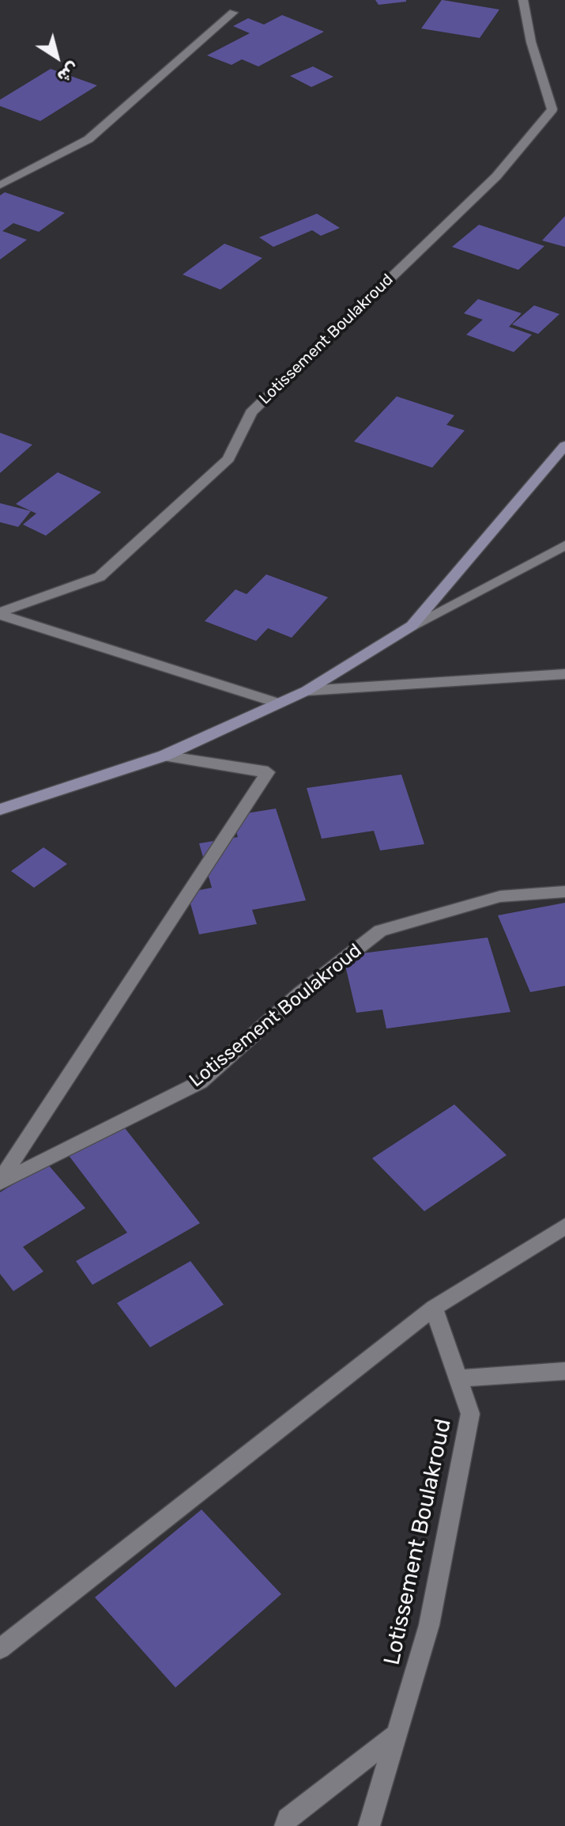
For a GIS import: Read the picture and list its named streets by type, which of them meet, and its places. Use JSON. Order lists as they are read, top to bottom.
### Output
{
  "streets": {
    "street": ["Lotissement Boulakroud"]
  },
  "north": "bottom right"
}
